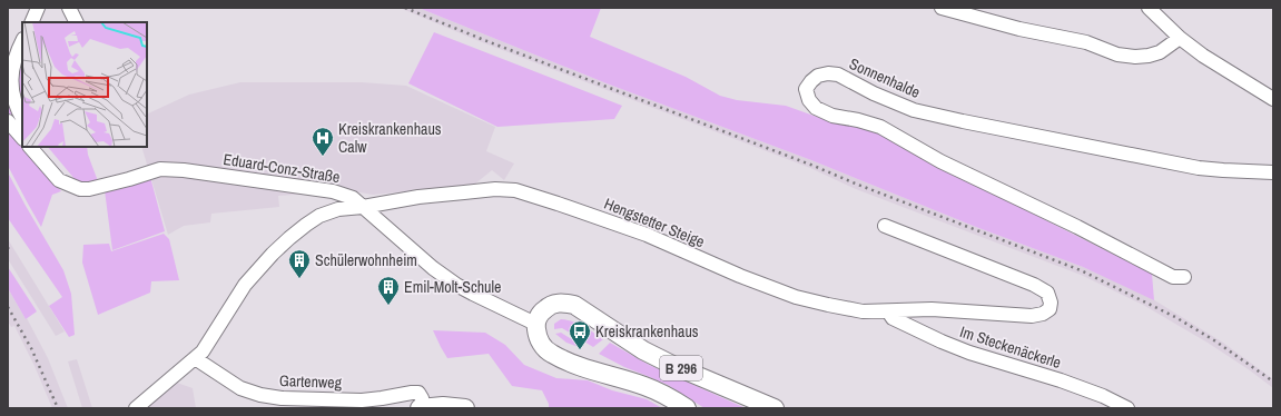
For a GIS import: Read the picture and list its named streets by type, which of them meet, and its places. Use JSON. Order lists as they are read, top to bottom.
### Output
{
  "streets": {
    "main road": ["B 296"],
    "street": [
      "Sonnenhalde",
      "Eduard-Conz-Straße",
      "Hengstetter Steige",
      "Im Steckenäckerle",
      "Gartenweg"
    ]
  },
  "crossings": [
    ["Eduard-Conz-Straße", "Hengstetter Steige"],
    ["Eduard-Conz-Straße", "B 296"],
    ["Hengstetter Steige", "Im Steckenäckerle"],
    ["Hengstetter Steige", "Gartenweg"]
  ],
  "places": {
    "hospital": ["Kreiskrankenhaus Calw"],
    "building": ["Schülerwohnheim", "Emil-Molt-Schule"],
    "bus stop": ["Kreiskrankenhaus"]
  }
}
